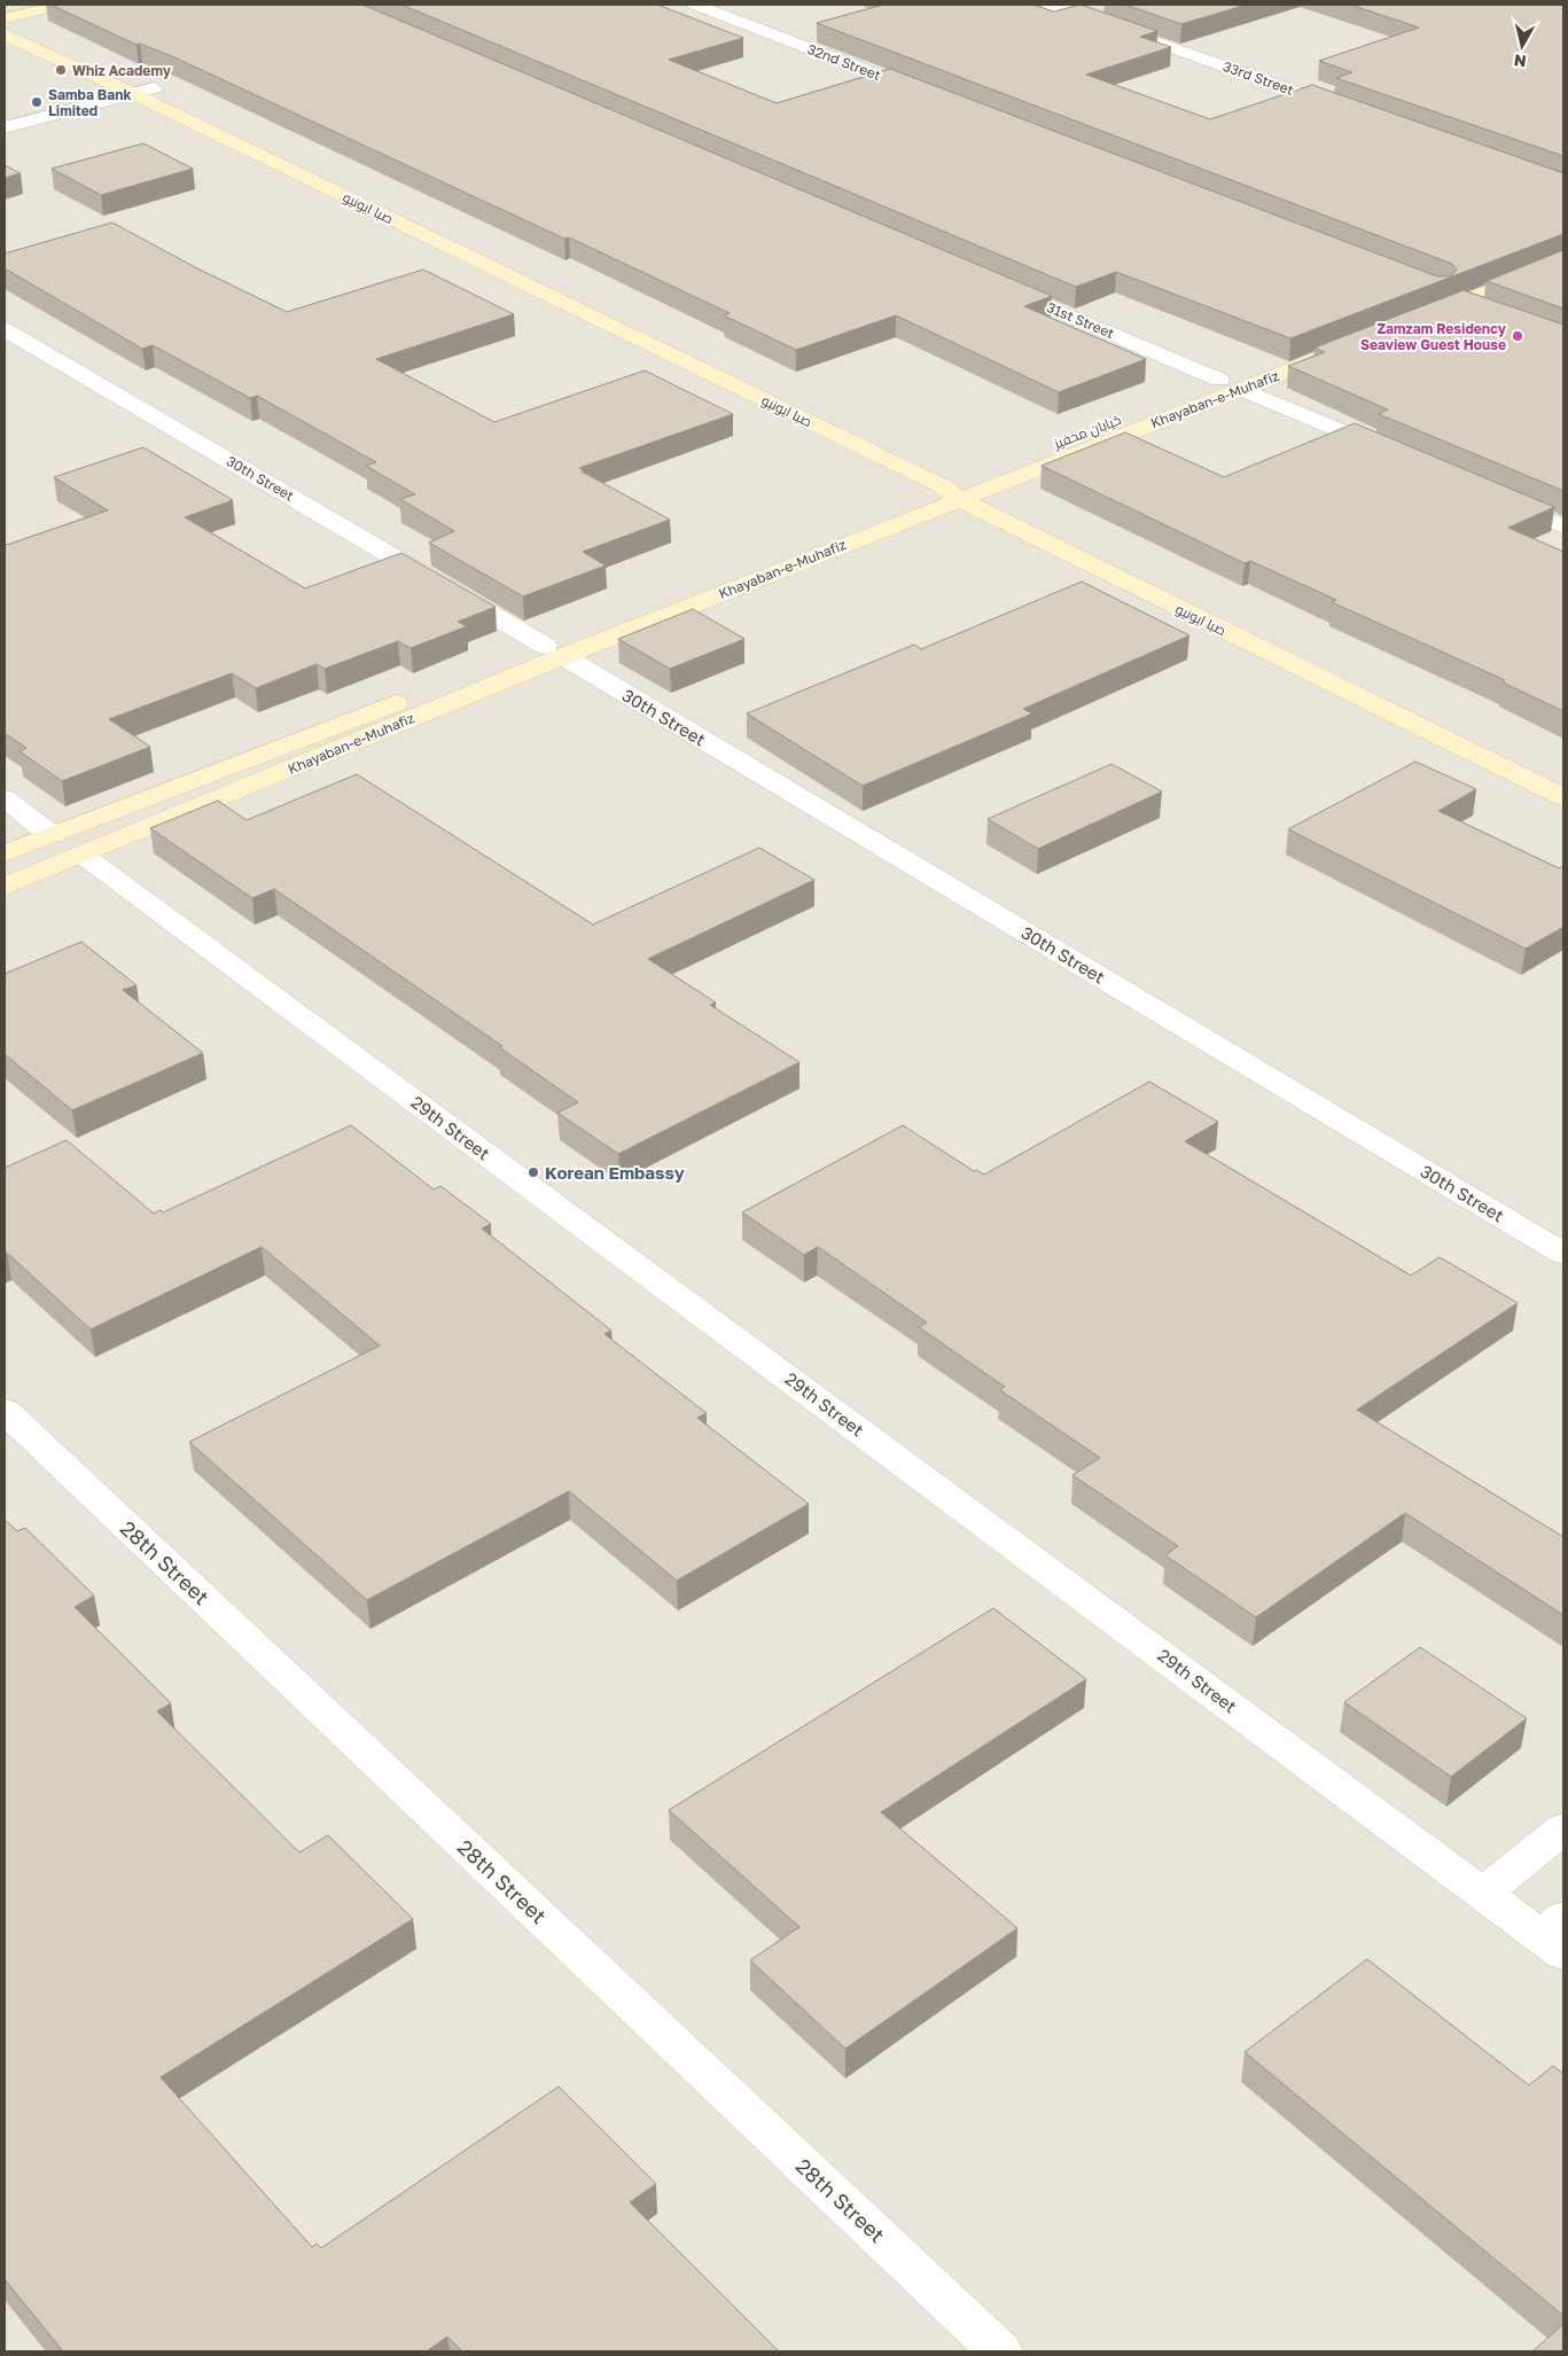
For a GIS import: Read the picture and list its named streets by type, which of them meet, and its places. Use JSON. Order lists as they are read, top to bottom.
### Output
{
  "streets": {
    "main road": ["صبا ایونیو", "Khayaban-e-Muhafiz"],
    "street": [
      "32nd Street",
      "33rd Street",
      "31st Street",
      "30th Street",
      "29th Street",
      "28th Street"
    ]
  },
  "crossings": [
    ["صبا ایونیو", "Khayaban-e-Muhafiz"],
    ["31st Street", "Khayaban-e-Muhafiz"],
    ["Khayaban-e-Muhafiz", "30th Street"],
    ["Khayaban-e-Muhafiz", "29th Street"]
  ],
  "places": [
    "Whiz Academy",
    "Samba Bank Limited",
    "Zamzam Residency Seaview Guest House",
    "Korean Embassy"
  ],
  "north": "bottom"
}
